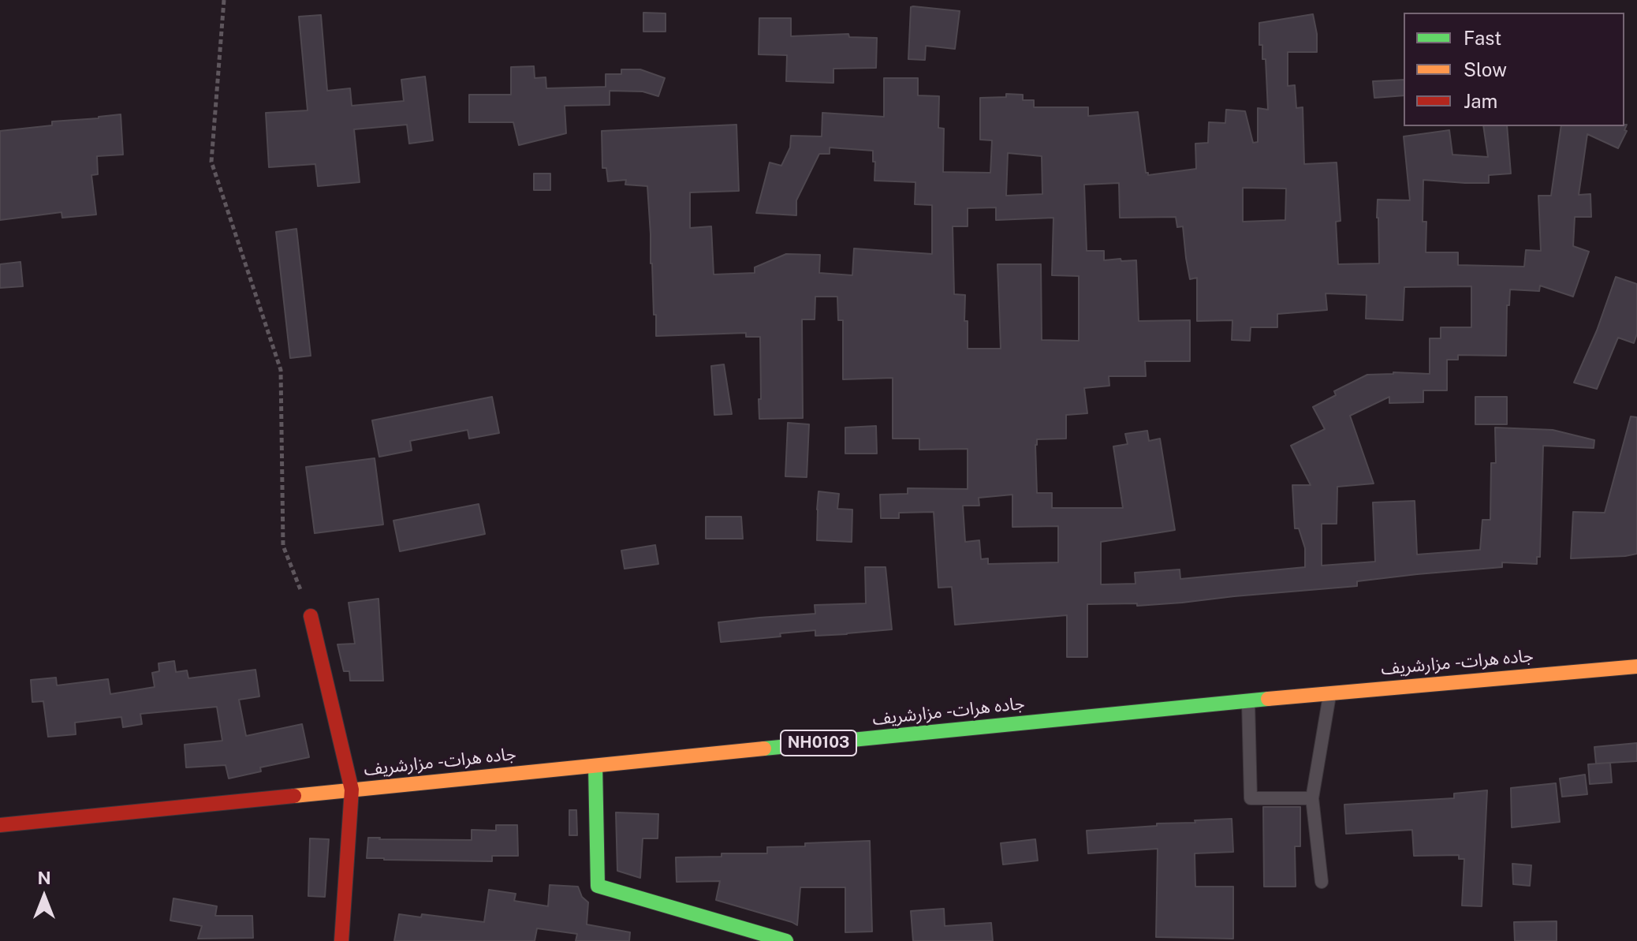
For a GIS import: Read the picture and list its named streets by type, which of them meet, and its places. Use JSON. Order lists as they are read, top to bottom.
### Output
{
  "streets": {
    "main road": ["جاده هرات- مزارشریف", "NH0103"]
  },
  "legend": ["Fast", "Slow", "Jam"],
  "north": "top"
}
